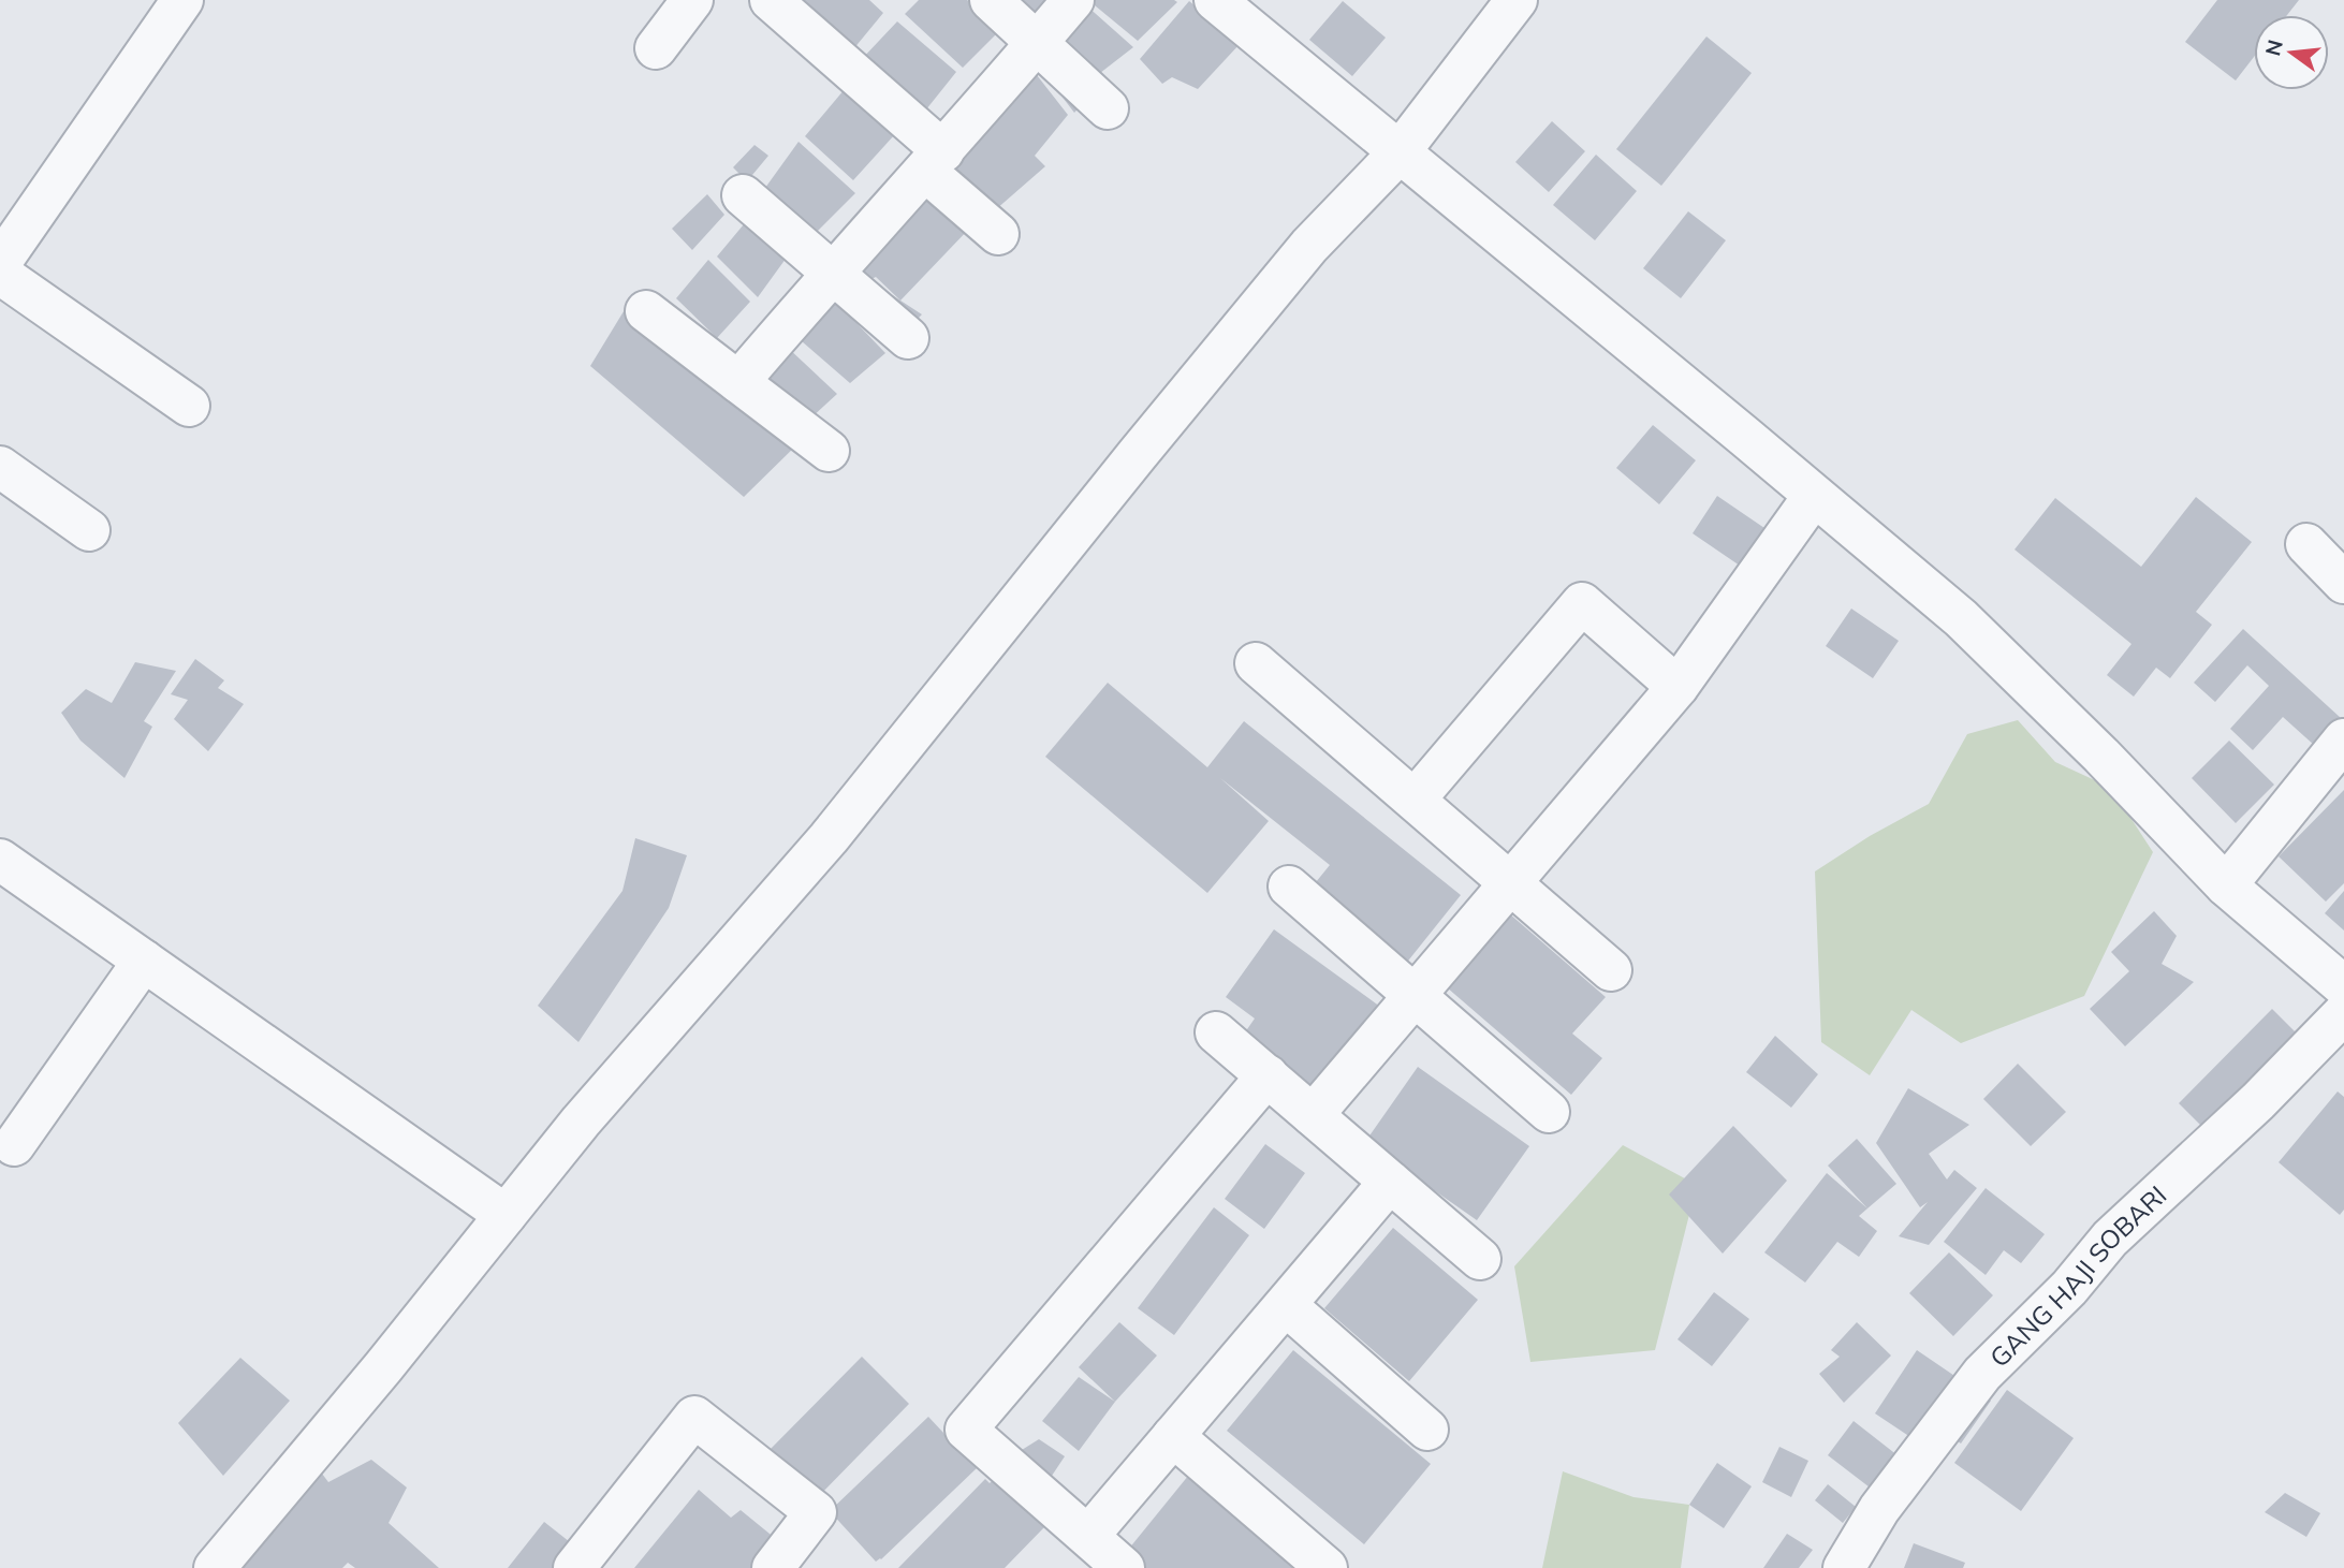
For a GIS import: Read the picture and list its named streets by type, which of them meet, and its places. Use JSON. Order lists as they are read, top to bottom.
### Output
{
  "streets": {
    "street": ["GANG HAJI SOBARI"]
  },
  "north": "left"
}
